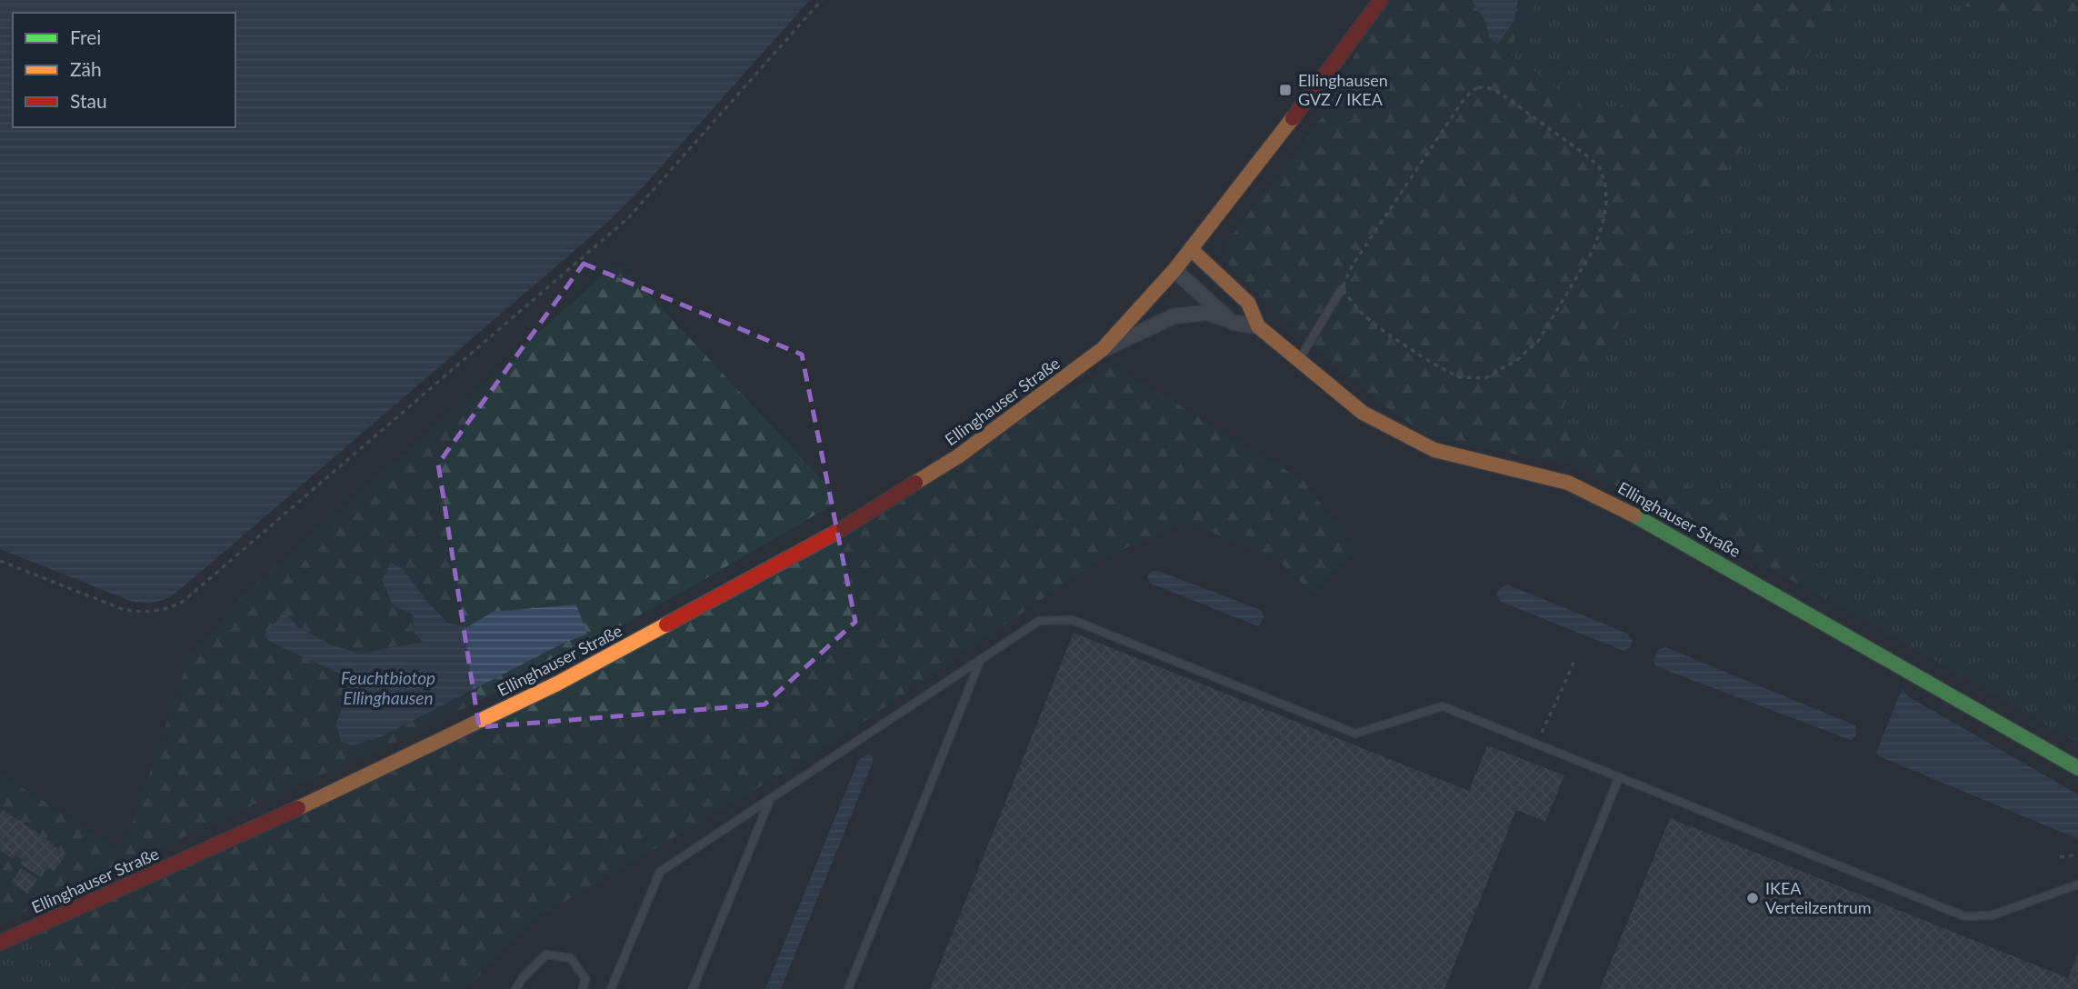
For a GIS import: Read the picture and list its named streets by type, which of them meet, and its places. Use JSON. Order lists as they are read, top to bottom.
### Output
{
  "streets": {
    "main road": ["Ellinghauser Straße"]
  },
  "water": ["Feuchtbiotop Ellinghausen"],
  "places": {
    "transit": ["Ellinghausen GVZ / IKEA"],
    "other": ["IKEA Verteilzentrum"]
  },
  "legend": ["Frei", "Zäh", "Stau"]
}
